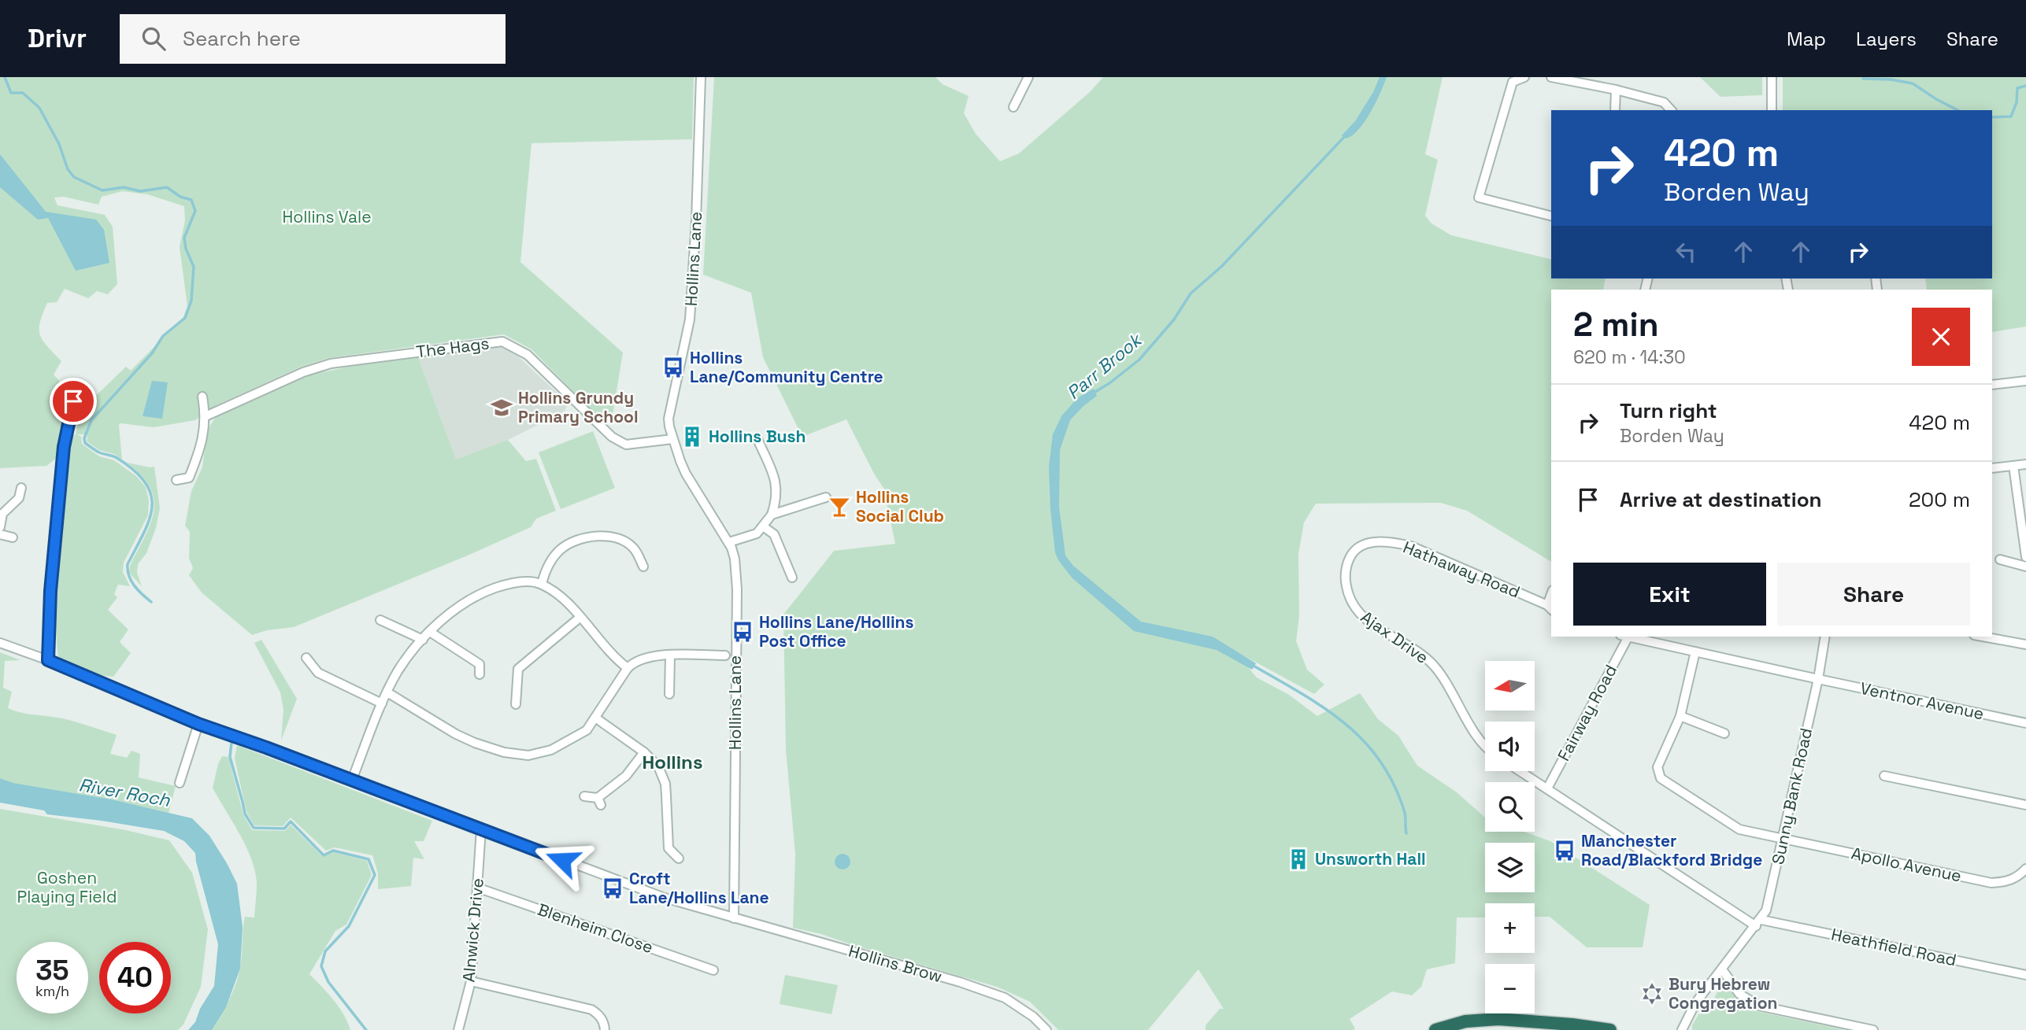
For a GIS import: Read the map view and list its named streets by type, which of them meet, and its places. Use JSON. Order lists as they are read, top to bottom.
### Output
{
  "streets": {
    "street": [
      "Hollins Lane",
      "The Hags",
      "Hathaway Road",
      "Ajax Drive",
      "Ventnor Avenue",
      "Fairway Road",
      "Sunny Bank Road",
      "Apollo Avenue",
      "Blenheim Close",
      "Alnwick Drive",
      "Heathfield Road",
      "Hollins Brow"
    ]
  },
  "crossings": [
    ["Hollins Lane", "The Hags"],
    ["Hollins Lane", "Hollins Brow"],
    ["Hathaway Road", "Ajax Drive"],
    ["Ventnor Avenue", "Sunny Bank Road"],
    ["Sunny Bank Road", "Apollo Avenue"],
    ["Sunny Bank Road", "Heathfield Road"],
    ["Blenheim Close", "Alnwick Drive"],
    ["Alnwick Drive", "Hollins Brow"]
  ],
  "districts": ["Hollins"],
  "water": ["Parr Brook", "River Roch"],
  "parks": ["Hollins Vale", "Goshen Playing Field"],
  "places": {
    "bus stop": [
      "Hollins Lane/Community Centre",
      "Hollins Lane/Hollins Post Office",
      "Manchester Road/Blackford Bridge",
      "Croft Lane/Hollins Lane"
    ],
    "school or university": ["Hollins Grundy Primary School"],
    "building": ["Hollins Bush", "Unsworth Hall"],
    "bar": ["Hollins Social Club"],
    "synagogue": ["Bury Hebrew Congregation"]
  },
  "north": "left",
  "page": {
    "header": "Drivr",
    "search": "Search here",
    "nav": ["Map", "Layers", "Share"],
    "turn": ["420 m", "Borden Way"],
    "heading": ["2 min", "620 m · 14:30"],
    "list": [
      {
        "name": "Turn right",
        "note": "Borden Way",
        "value": "420 m"
      },
      {
        "name": "Arrive at destination",
        "value": "200 m"
      }
    ],
    "buttons": ["Exit", "Share"],
    "map_buttons": ["+", "−"],
    "speed": "35 km/h",
    "limit": "40"
  }
}
